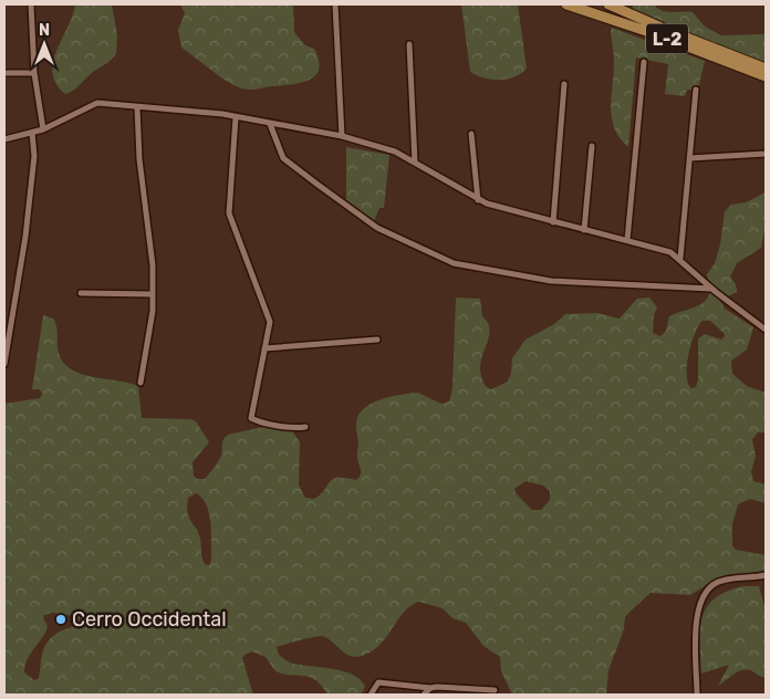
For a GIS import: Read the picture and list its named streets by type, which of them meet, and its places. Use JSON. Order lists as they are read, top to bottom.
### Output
{
  "streets": {
    "main road": ["L-2"]
  },
  "places": ["Cerro Occidental"],
  "north": "top"
}
